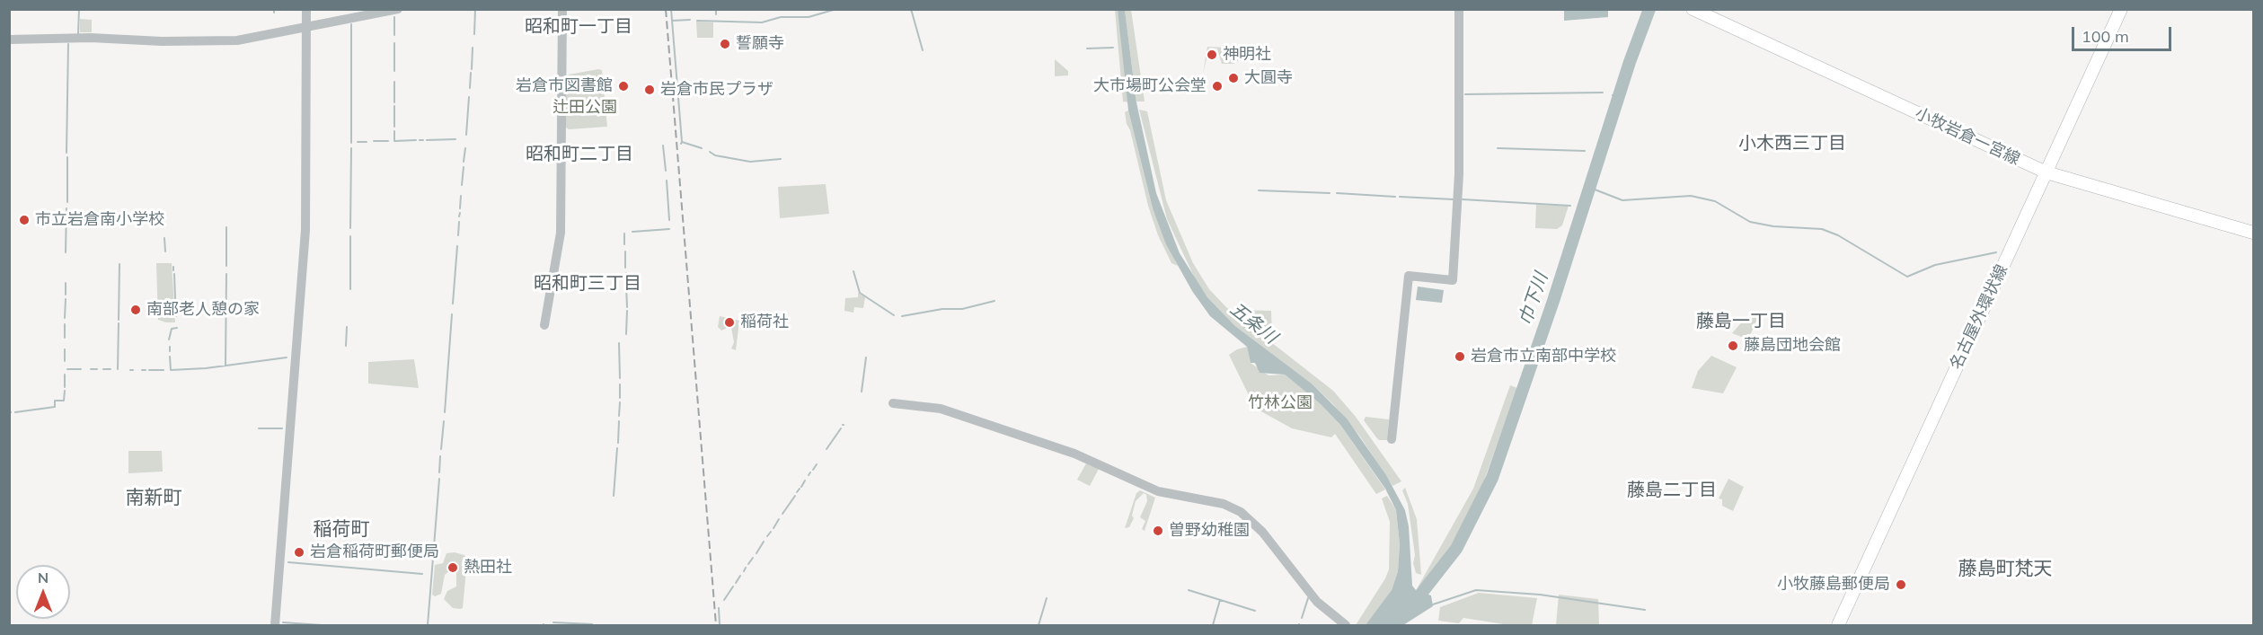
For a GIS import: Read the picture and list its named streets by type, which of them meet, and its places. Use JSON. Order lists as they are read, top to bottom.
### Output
{
  "streets": {
    "main road": ["小牧岩倉一宮線", "名古屋外環状線"]
  },
  "crossings": [
    ["小牧岩倉一宮線", "名古屋外環状線"]
  ],
  "districts": [
    "昭和町一丁目",
    "小木西三丁目",
    "昭和町二丁目",
    "昭和町三丁目",
    "藤島一丁目",
    "藤島二丁目",
    "南新町",
    "稲荷町",
    "藤島町梵天"
  ],
  "water": ["巾下川", "五条川"],
  "parks": ["辻田公園", "竹林公園"],
  "places": [
    "誓願寺",
    "神明社",
    "大圓寺",
    "岩倉市図書館",
    "大市場町公会堂",
    "岩倉市民プラザ",
    "市立岩倉南小学校",
    "南部老人憩の家",
    "稲荷社",
    "藤島団地会館",
    "岩倉市立南部中学校",
    "曽野幼稚園",
    "岩倉稲荷町郵便局",
    "熱田社",
    "小牧藤島郵便局"
  ],
  "scale_bar": "100 m",
  "north": "top"
}
